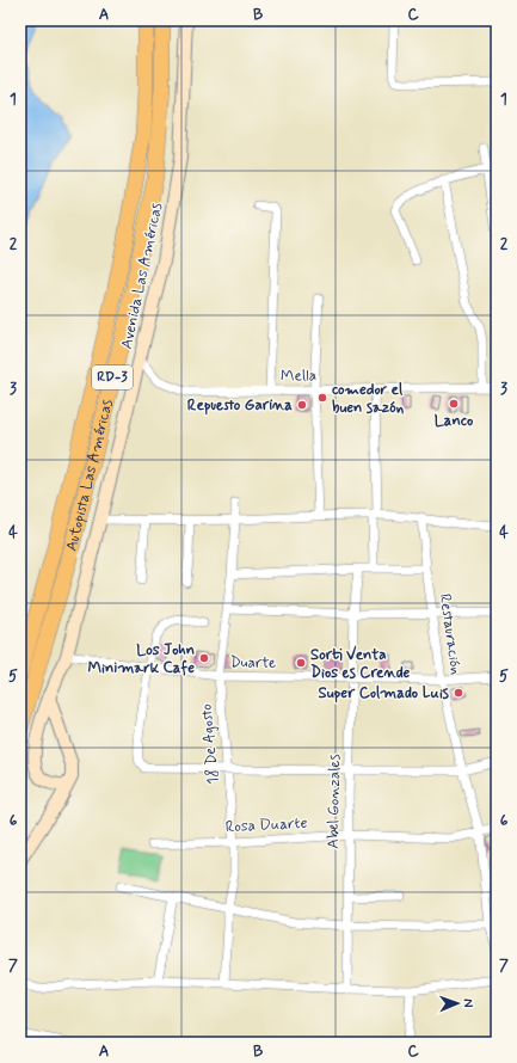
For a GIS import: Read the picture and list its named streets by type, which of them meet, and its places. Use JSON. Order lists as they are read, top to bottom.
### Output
{
  "streets": {
    "highway": ["RD-3", "Autopista Las Américas"],
    "main road": ["Avenida Las Américas"],
    "street": [
      "Mella",
      "Restauración",
      "Duarte",
      "18 De Agosto",
      "Abel Gonzales",
      "Rosa Duarte"
    ]
  },
  "crossings": [
    ["Avenida Las Américas", "Mella"],
    ["Avenida Las Américas", "Duarte"],
    ["Restauración", "Duarte"],
    ["Restauración", "Rosa Duarte"],
    ["Duarte", "18 De Agosto"],
    ["Duarte", "Abel Gonzales"],
    ["18 De Agosto", "Rosa Duarte"],
    ["Abel Gonzales", "Rosa Duarte"]
  ],
  "places": [
    "comedor el buen sazón",
    "Lanco",
    "Repuesto Garina",
    "Los John Minimark Cafe",
    "Sorti Venta Dios es Crende",
    "Super Colmado Luis"
  ],
  "north": "right",
  "grid": {
    "columns": ["A", "B", "C"],
    "rows": [
      "1",
      "2",
      "3",
      "4",
      "5",
      "6",
      "7"
    ]
  }
}
